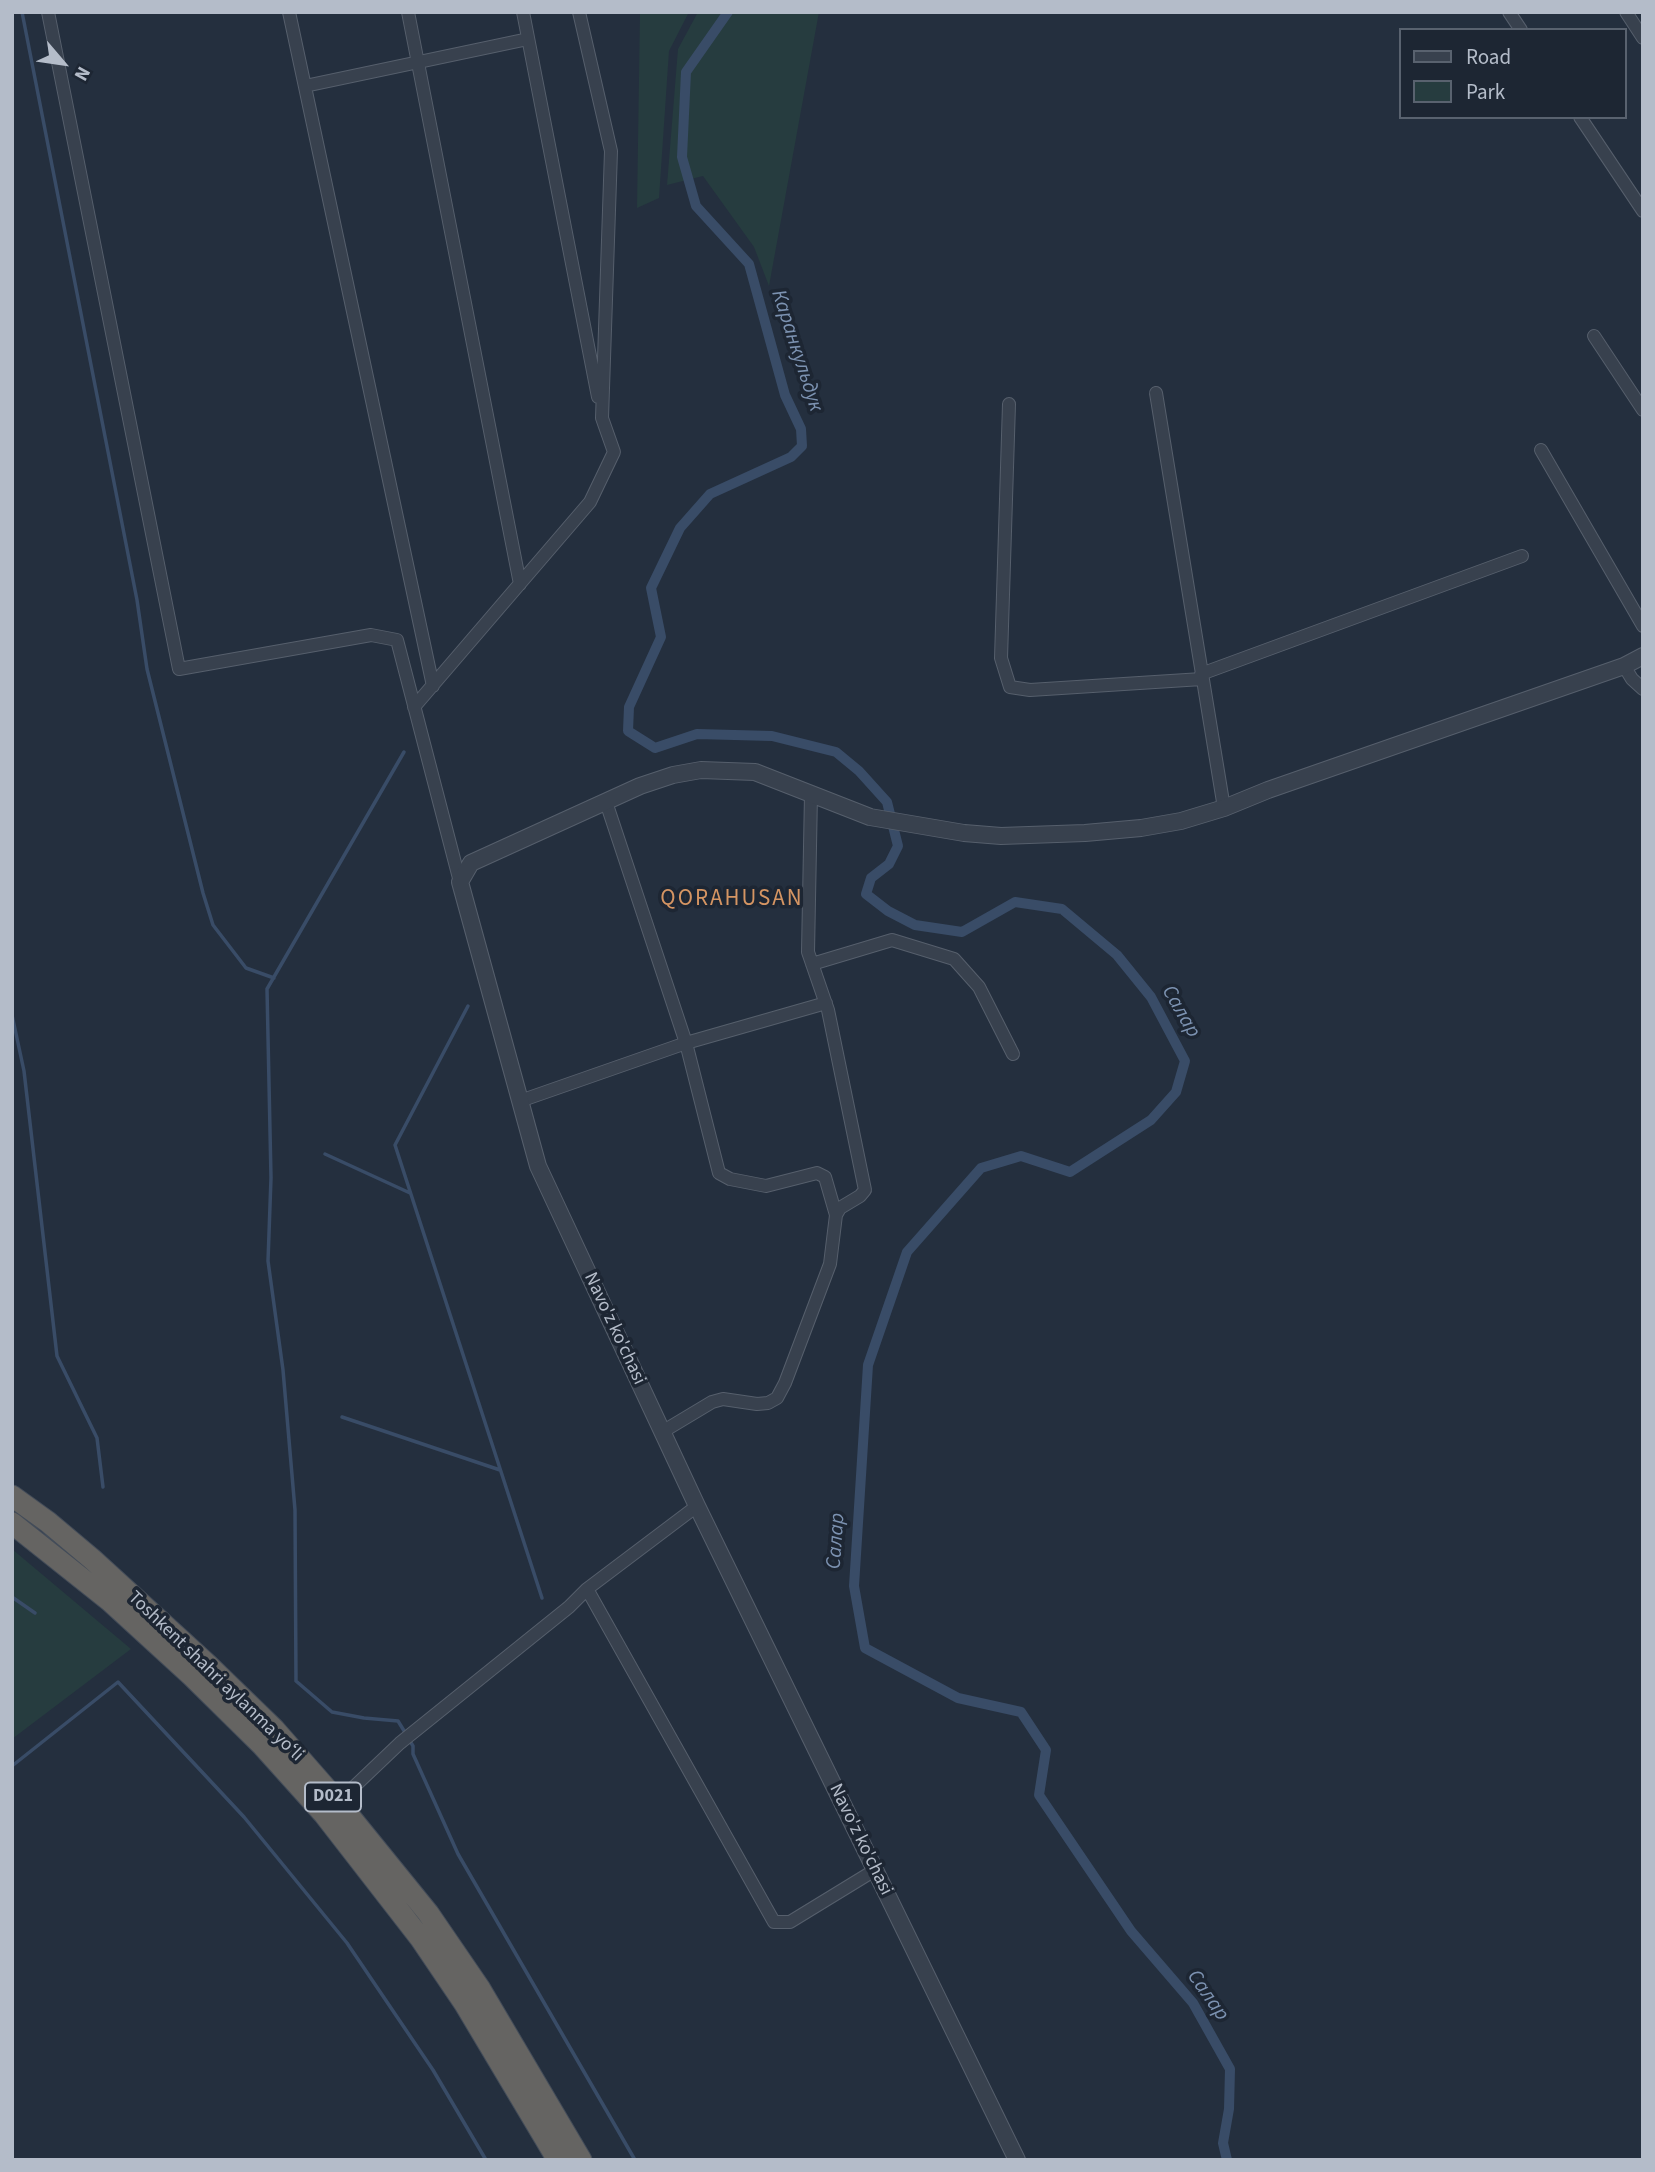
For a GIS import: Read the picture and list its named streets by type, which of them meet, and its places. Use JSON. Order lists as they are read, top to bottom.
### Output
{
  "streets": {
    "highway": ["Toshkent shahri aylanma yoʻli", "D021"],
    "street": ["Navo'z ko'chasi"]
  },
  "districts": ["QORAHUSAN"],
  "water": ["Каранкульдук", "Салар"],
  "legend": ["Road", "Park"],
  "north": "bottom right"
}
